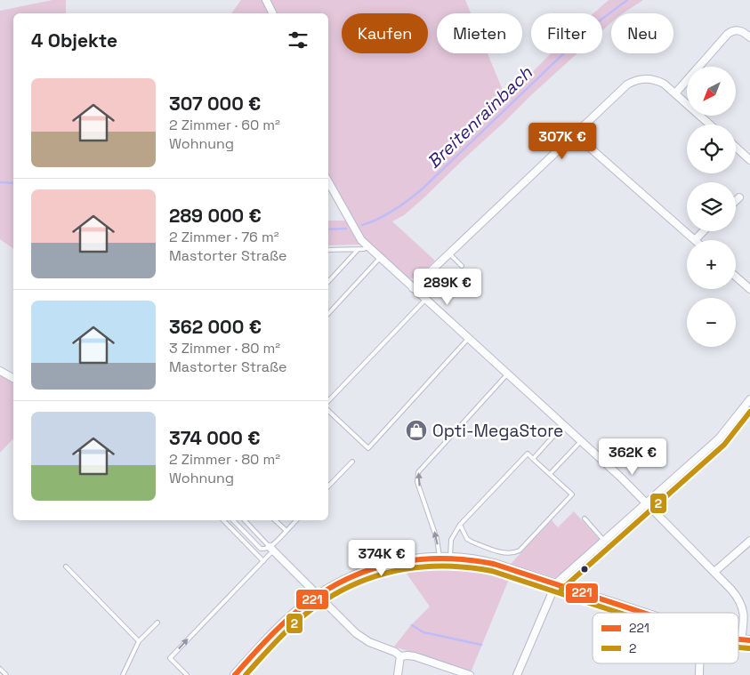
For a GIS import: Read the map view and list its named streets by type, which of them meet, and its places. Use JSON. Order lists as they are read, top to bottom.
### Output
{
  "water": ["Breitenrainbach"],
  "places": {
    "shop": ["Opti-MegaStore"]
  },
  "lines": ["transit line 2", "transit line 221"],
  "legend": ["221", "2"],
  "north": "bottom left",
  "page": {
    "chip": [
      "Kaufen",
      "Mieten",
      "Filter",
      "Neu"
    ],
    "heading": "4 Objekte",
    "map_buttons": ["+", "−"],
    "list": [
      {
        "name": "307 000 €",
        "note": "2 Zimmer · 60 m² · Wohnung"
      },
      {
        "name": "289 000 €",
        "note": "2 Zimmer · 76 m² · Mastorter Straße"
      },
      {
        "name": "362 000 €",
        "note": "3 Zimmer · 80 m² · Mastorter Straße"
      },
      {
        "name": "374 000 €",
        "note": "2 Zimmer · 80 m² · Wohnung"
      }
    ],
    "price": [
      "307K €",
      "289K €",
      "362K €",
      "374K €"
    ]
  }
}
